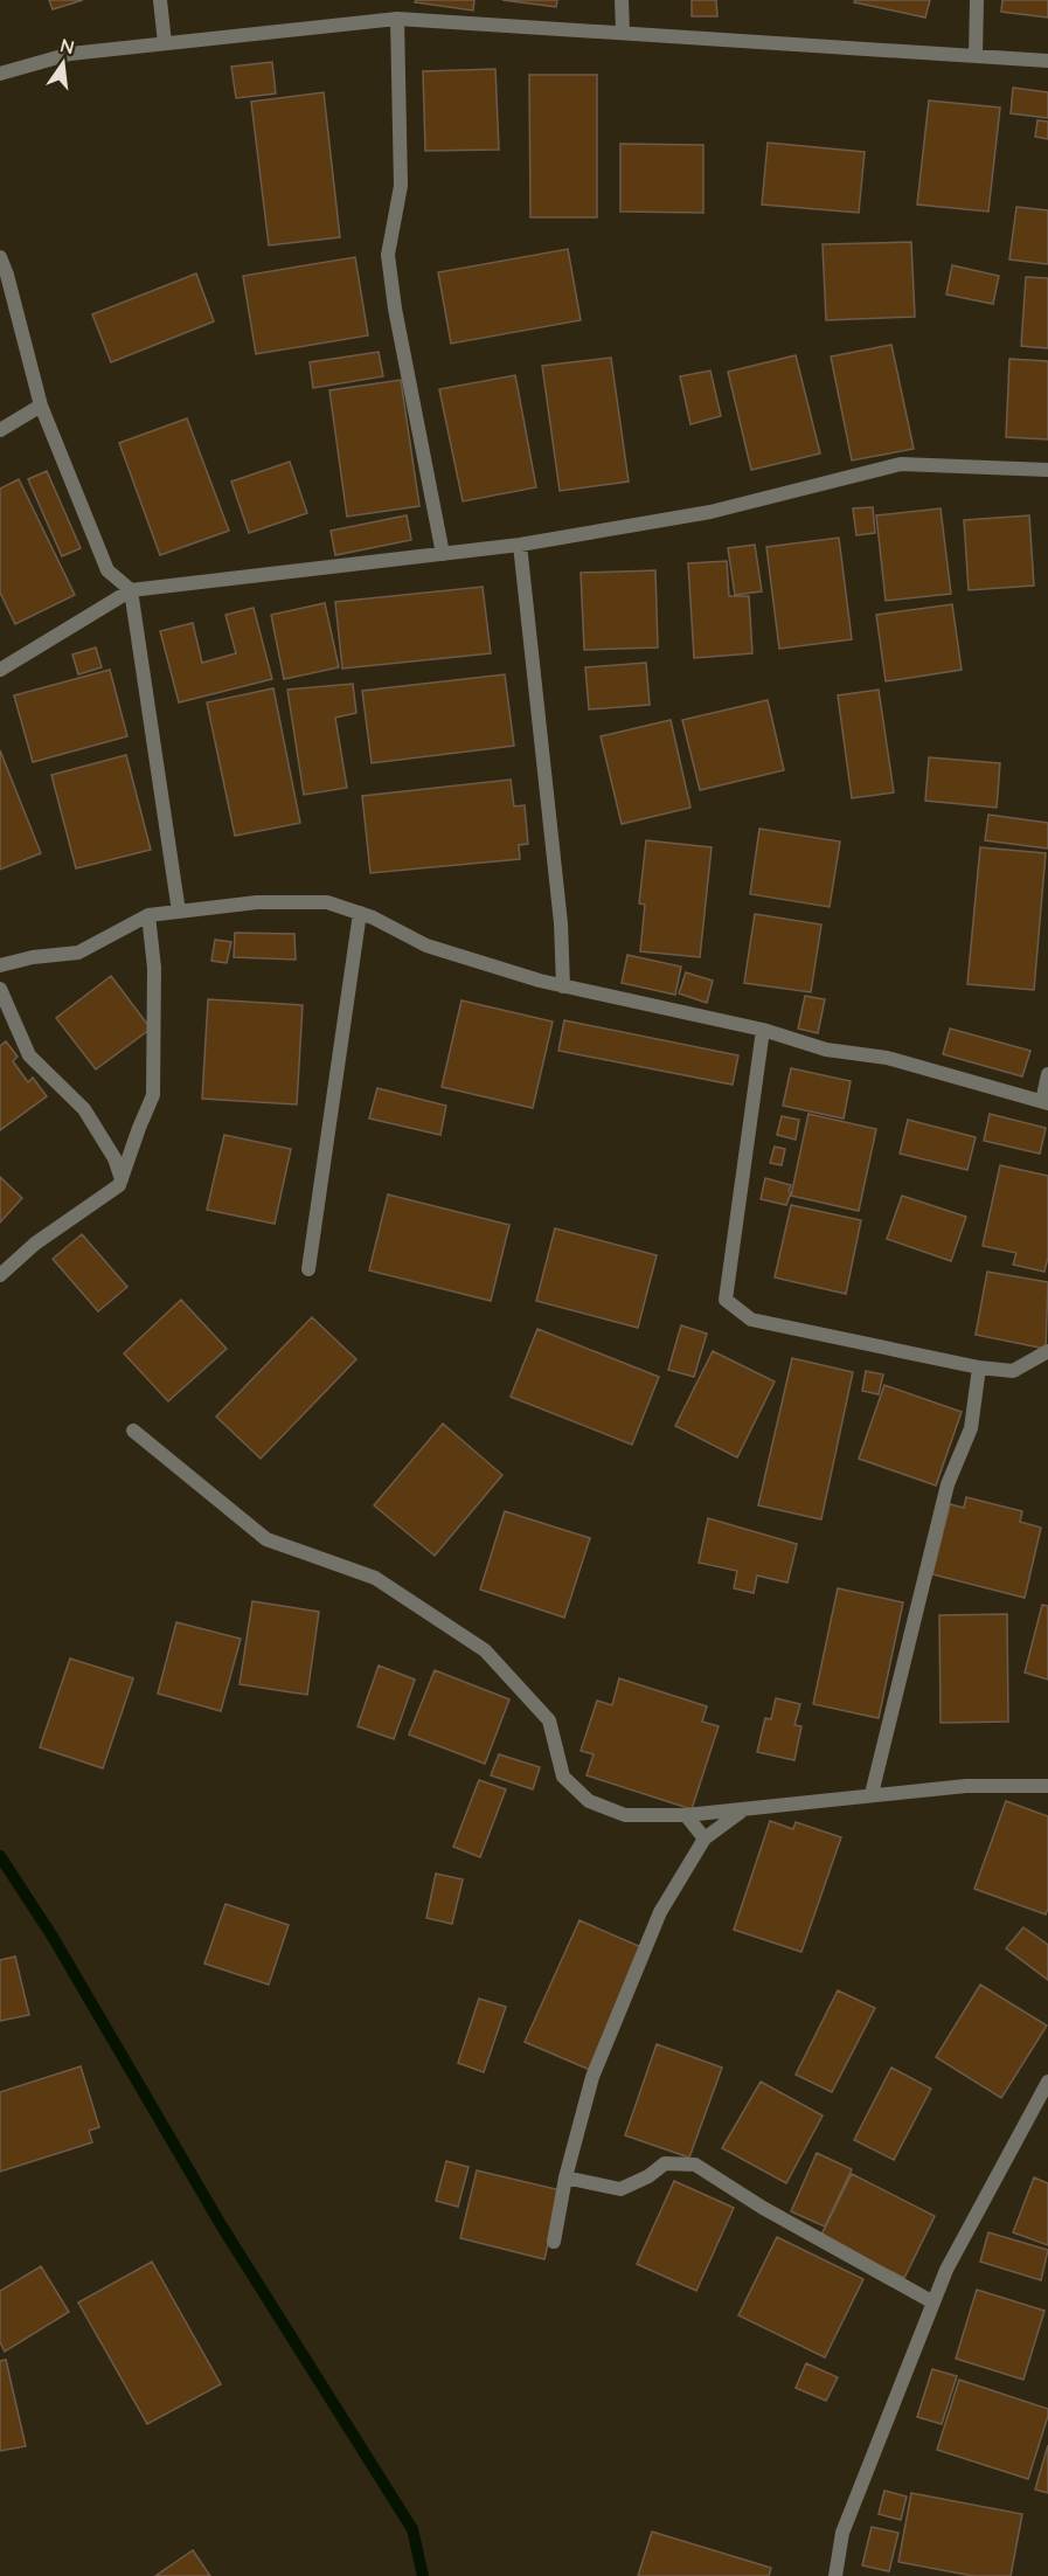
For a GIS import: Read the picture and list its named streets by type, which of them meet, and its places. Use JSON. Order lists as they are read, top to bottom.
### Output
{
  "north": "top"
}
